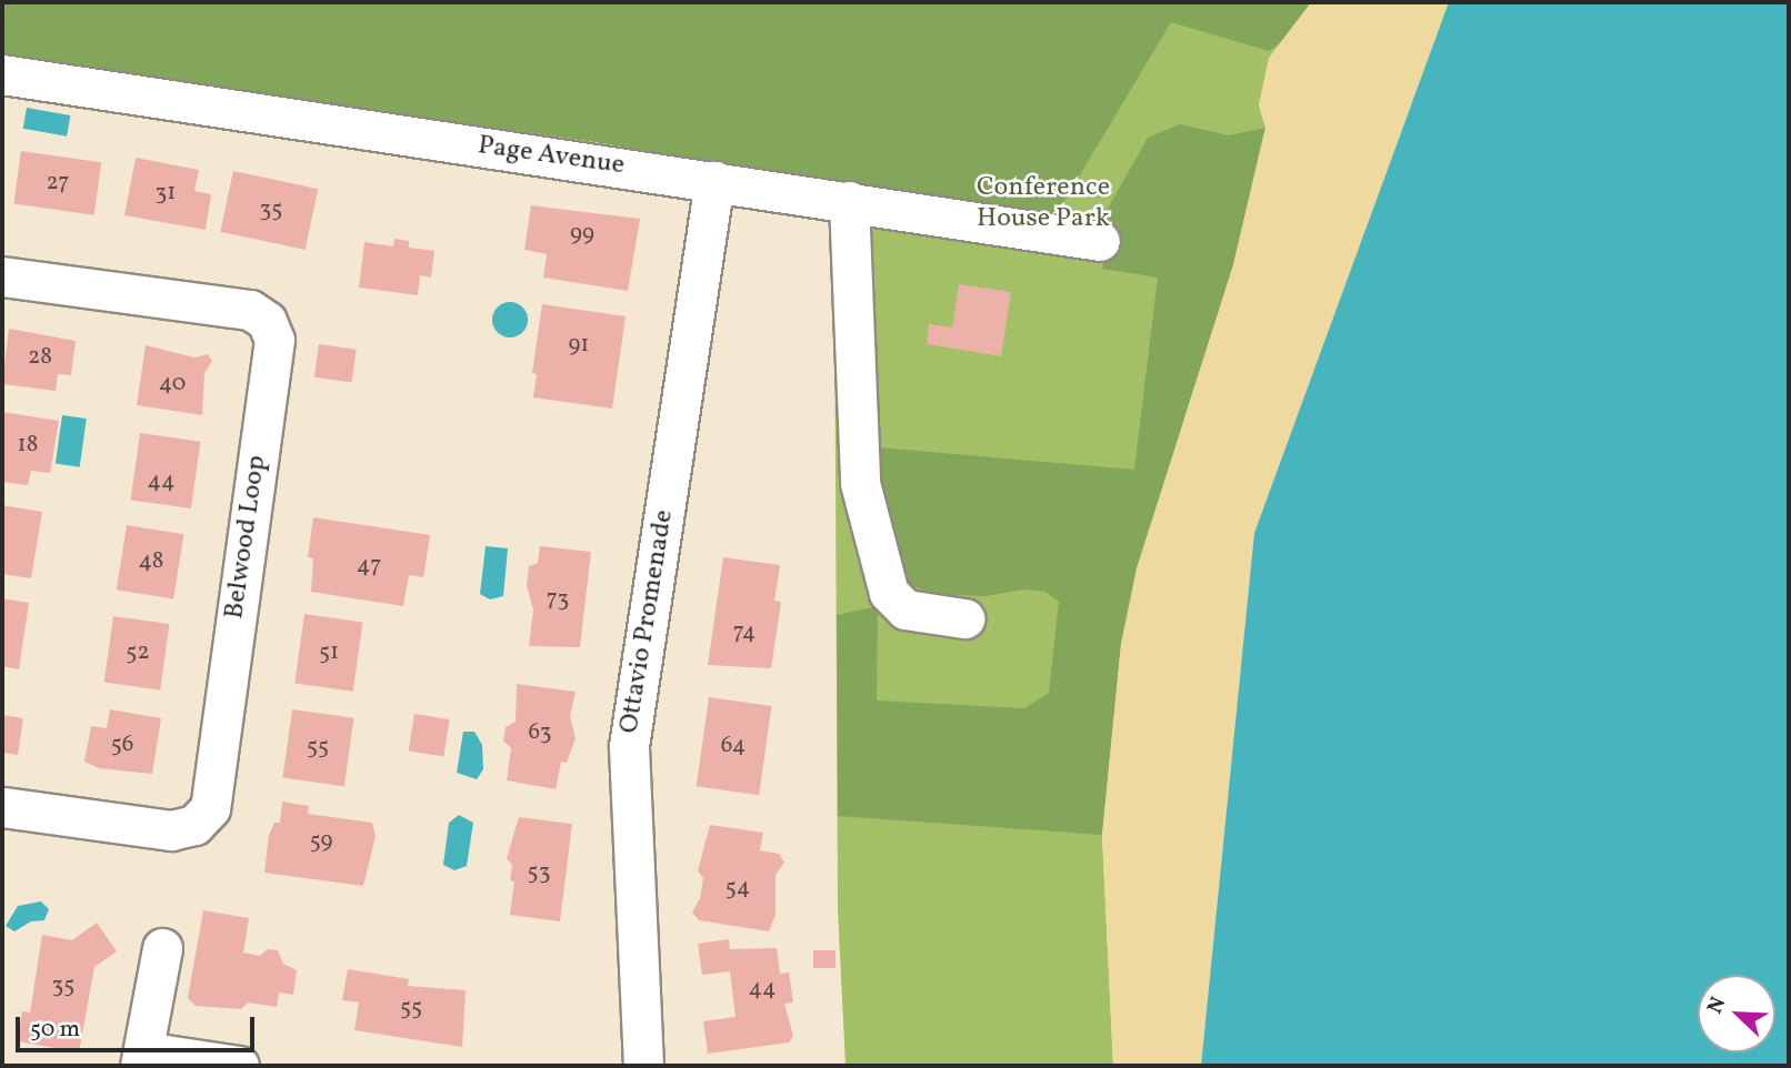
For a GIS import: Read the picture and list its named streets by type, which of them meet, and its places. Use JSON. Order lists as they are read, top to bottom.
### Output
{
  "streets": {
    "street": ["Page Avenue", "Belwood Loop", "Ottavio Promenade"]
  },
  "crossings": [
    ["Page Avenue", "Ottavio Promenade"]
  ],
  "parks": ["Conference House Park"],
  "house_numbers": [
    "27",
    "31",
    "35",
    "99",
    "91",
    "28",
    "40",
    "18",
    "44",
    "48",
    "47",
    "73",
    "74",
    "52",
    "51",
    "63",
    "56",
    "64",
    "55",
    "59",
    "53",
    "54",
    "35",
    "44",
    "55"
  ],
  "scale_bar": "50 m",
  "north": "top left"
}
